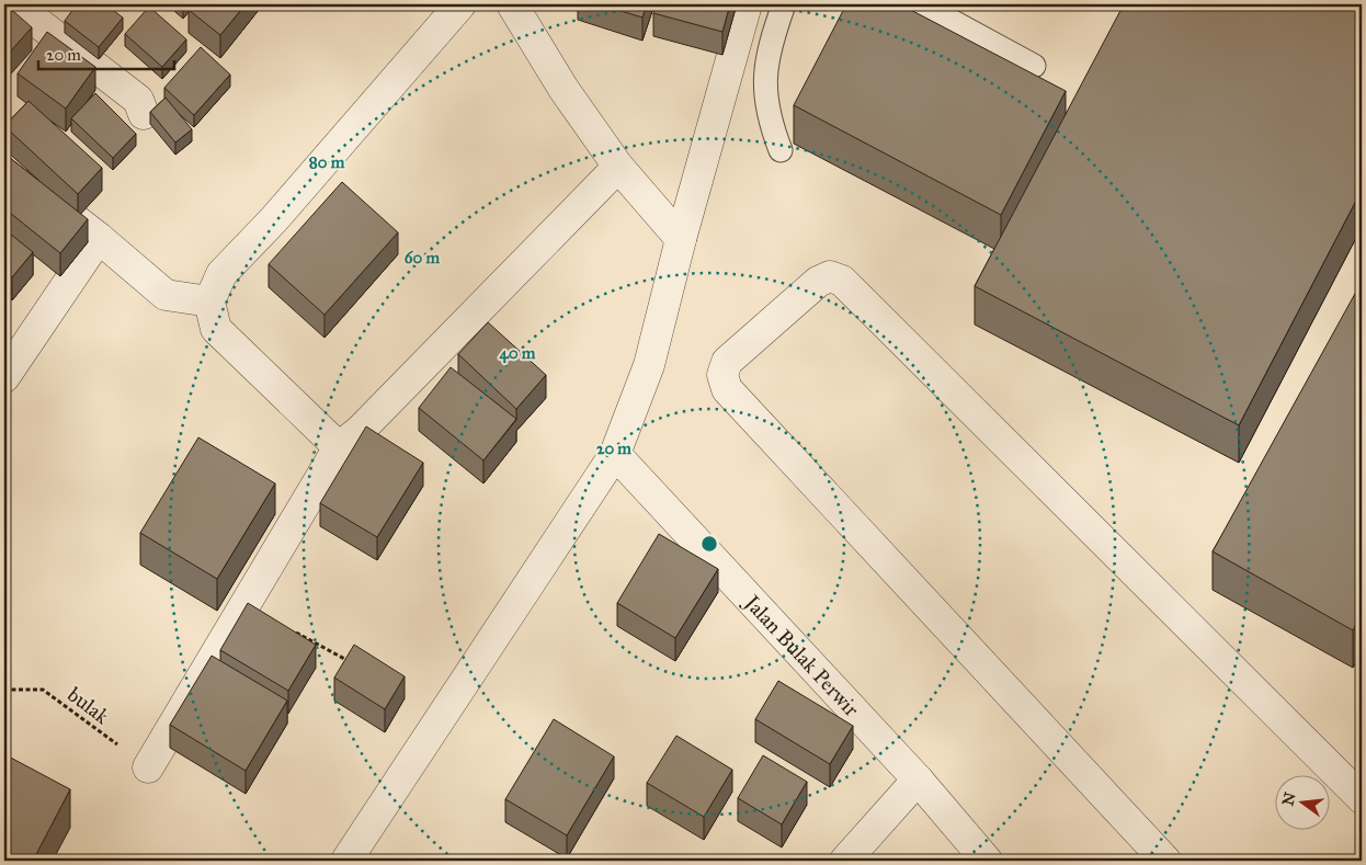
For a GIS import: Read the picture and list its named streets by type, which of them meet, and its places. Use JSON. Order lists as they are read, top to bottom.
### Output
{
  "streets": {
    "street": ["Jalan Bulak Perwir"],
    "path": ["bulak"]
  },
  "scale_bar": "20 m",
  "north": "left",
  "rings": [
    "80 m",
    "60 m",
    "40 m",
    "20 m"
  ]
}
